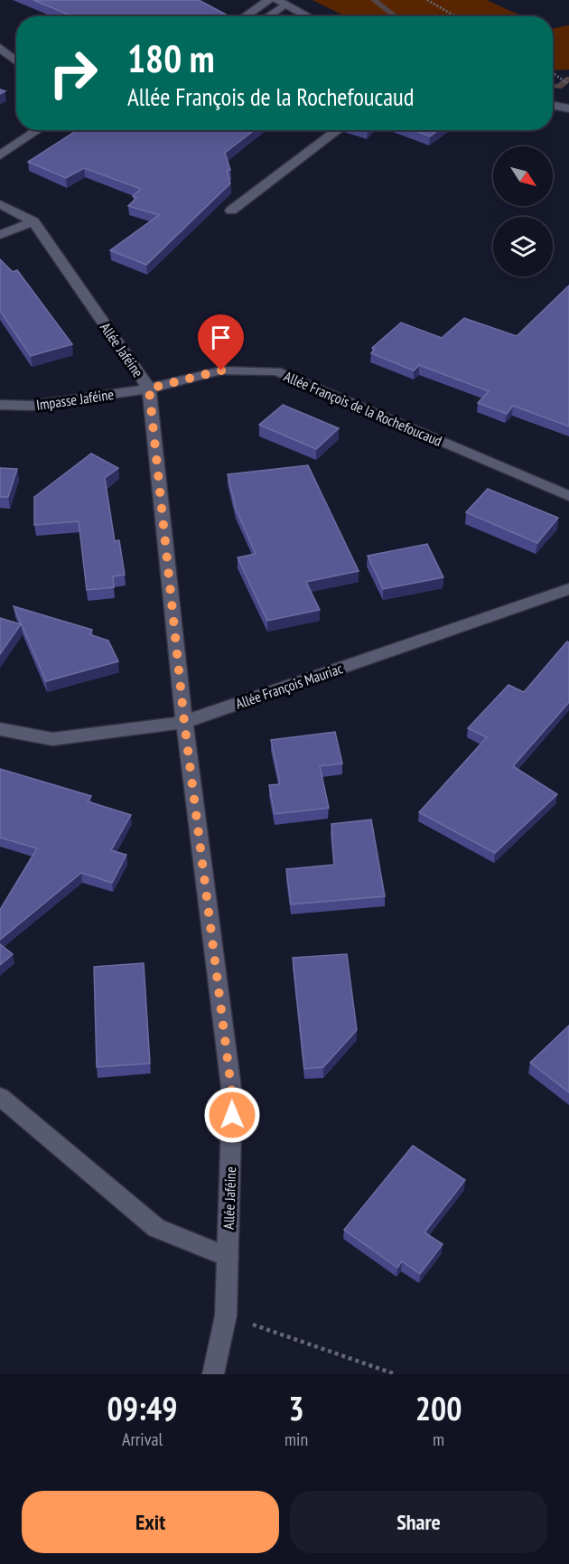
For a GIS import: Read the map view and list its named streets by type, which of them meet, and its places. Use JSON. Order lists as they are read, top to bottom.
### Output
{
  "streets": {
    "street": [
      "Allée Jaféine",
      "Impasse Jaféine",
      "Allée François de la Rochefoucaud",
      "Allée François Mauriac"
    ]
  },
  "crossings": [
    ["Allée Jaféine", "Impasse Jaféine"],
    ["Allée Jaféine", "Allée François de la Rochefoucaud"],
    ["Allée Jaféine", "Allée François Mauriac"],
    ["Impasse Jaféine", "Allée François de la Rochefoucaud"]
  ],
  "north": "bottom right",
  "page": {
    "turn": ["180 m", "Allée François de la Rochefoucaud"],
    "eta": [
      "09:49",
      "Arrival",
      "3",
      "min",
      "200",
      "m"
    ],
    "buttons": ["Exit", "Share"]
  }
}
